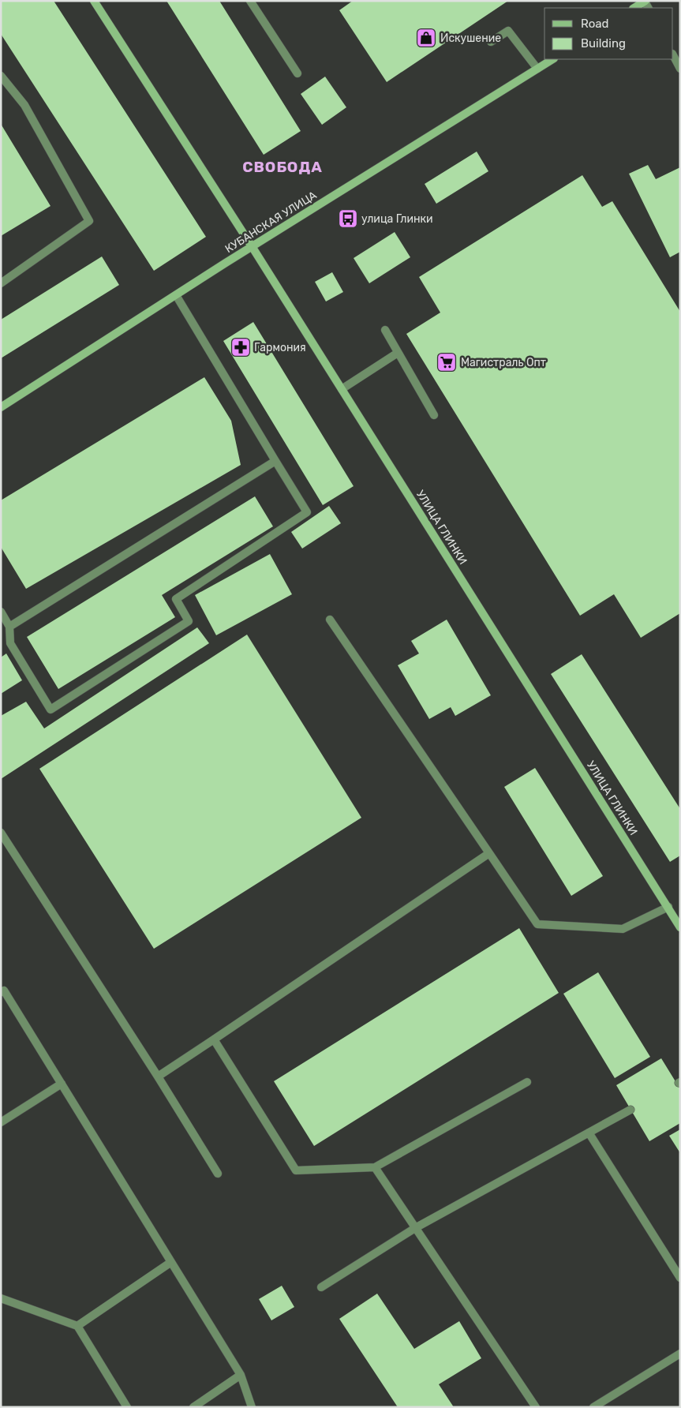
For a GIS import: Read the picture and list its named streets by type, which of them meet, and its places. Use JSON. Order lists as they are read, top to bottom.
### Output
{
  "streets": {
    "main road": ["КУБАНСКАЯ УЛИЦА", "УЛИЦА ГЛИНКИ"]
  },
  "crossings": [
    ["КУБАНСКАЯ УЛИЦА", "УЛИЦА ГЛИНКИ"]
  ],
  "districts": ["СВОБОДА"],
  "places": {
    "shop": ["Искушение"],
    "bus stop": ["улица Глинки"],
    "pharmacy": ["Гармония"],
    "supermarket": ["Магистраль Опт"]
  },
  "legend": ["Road", "Building"]
}
